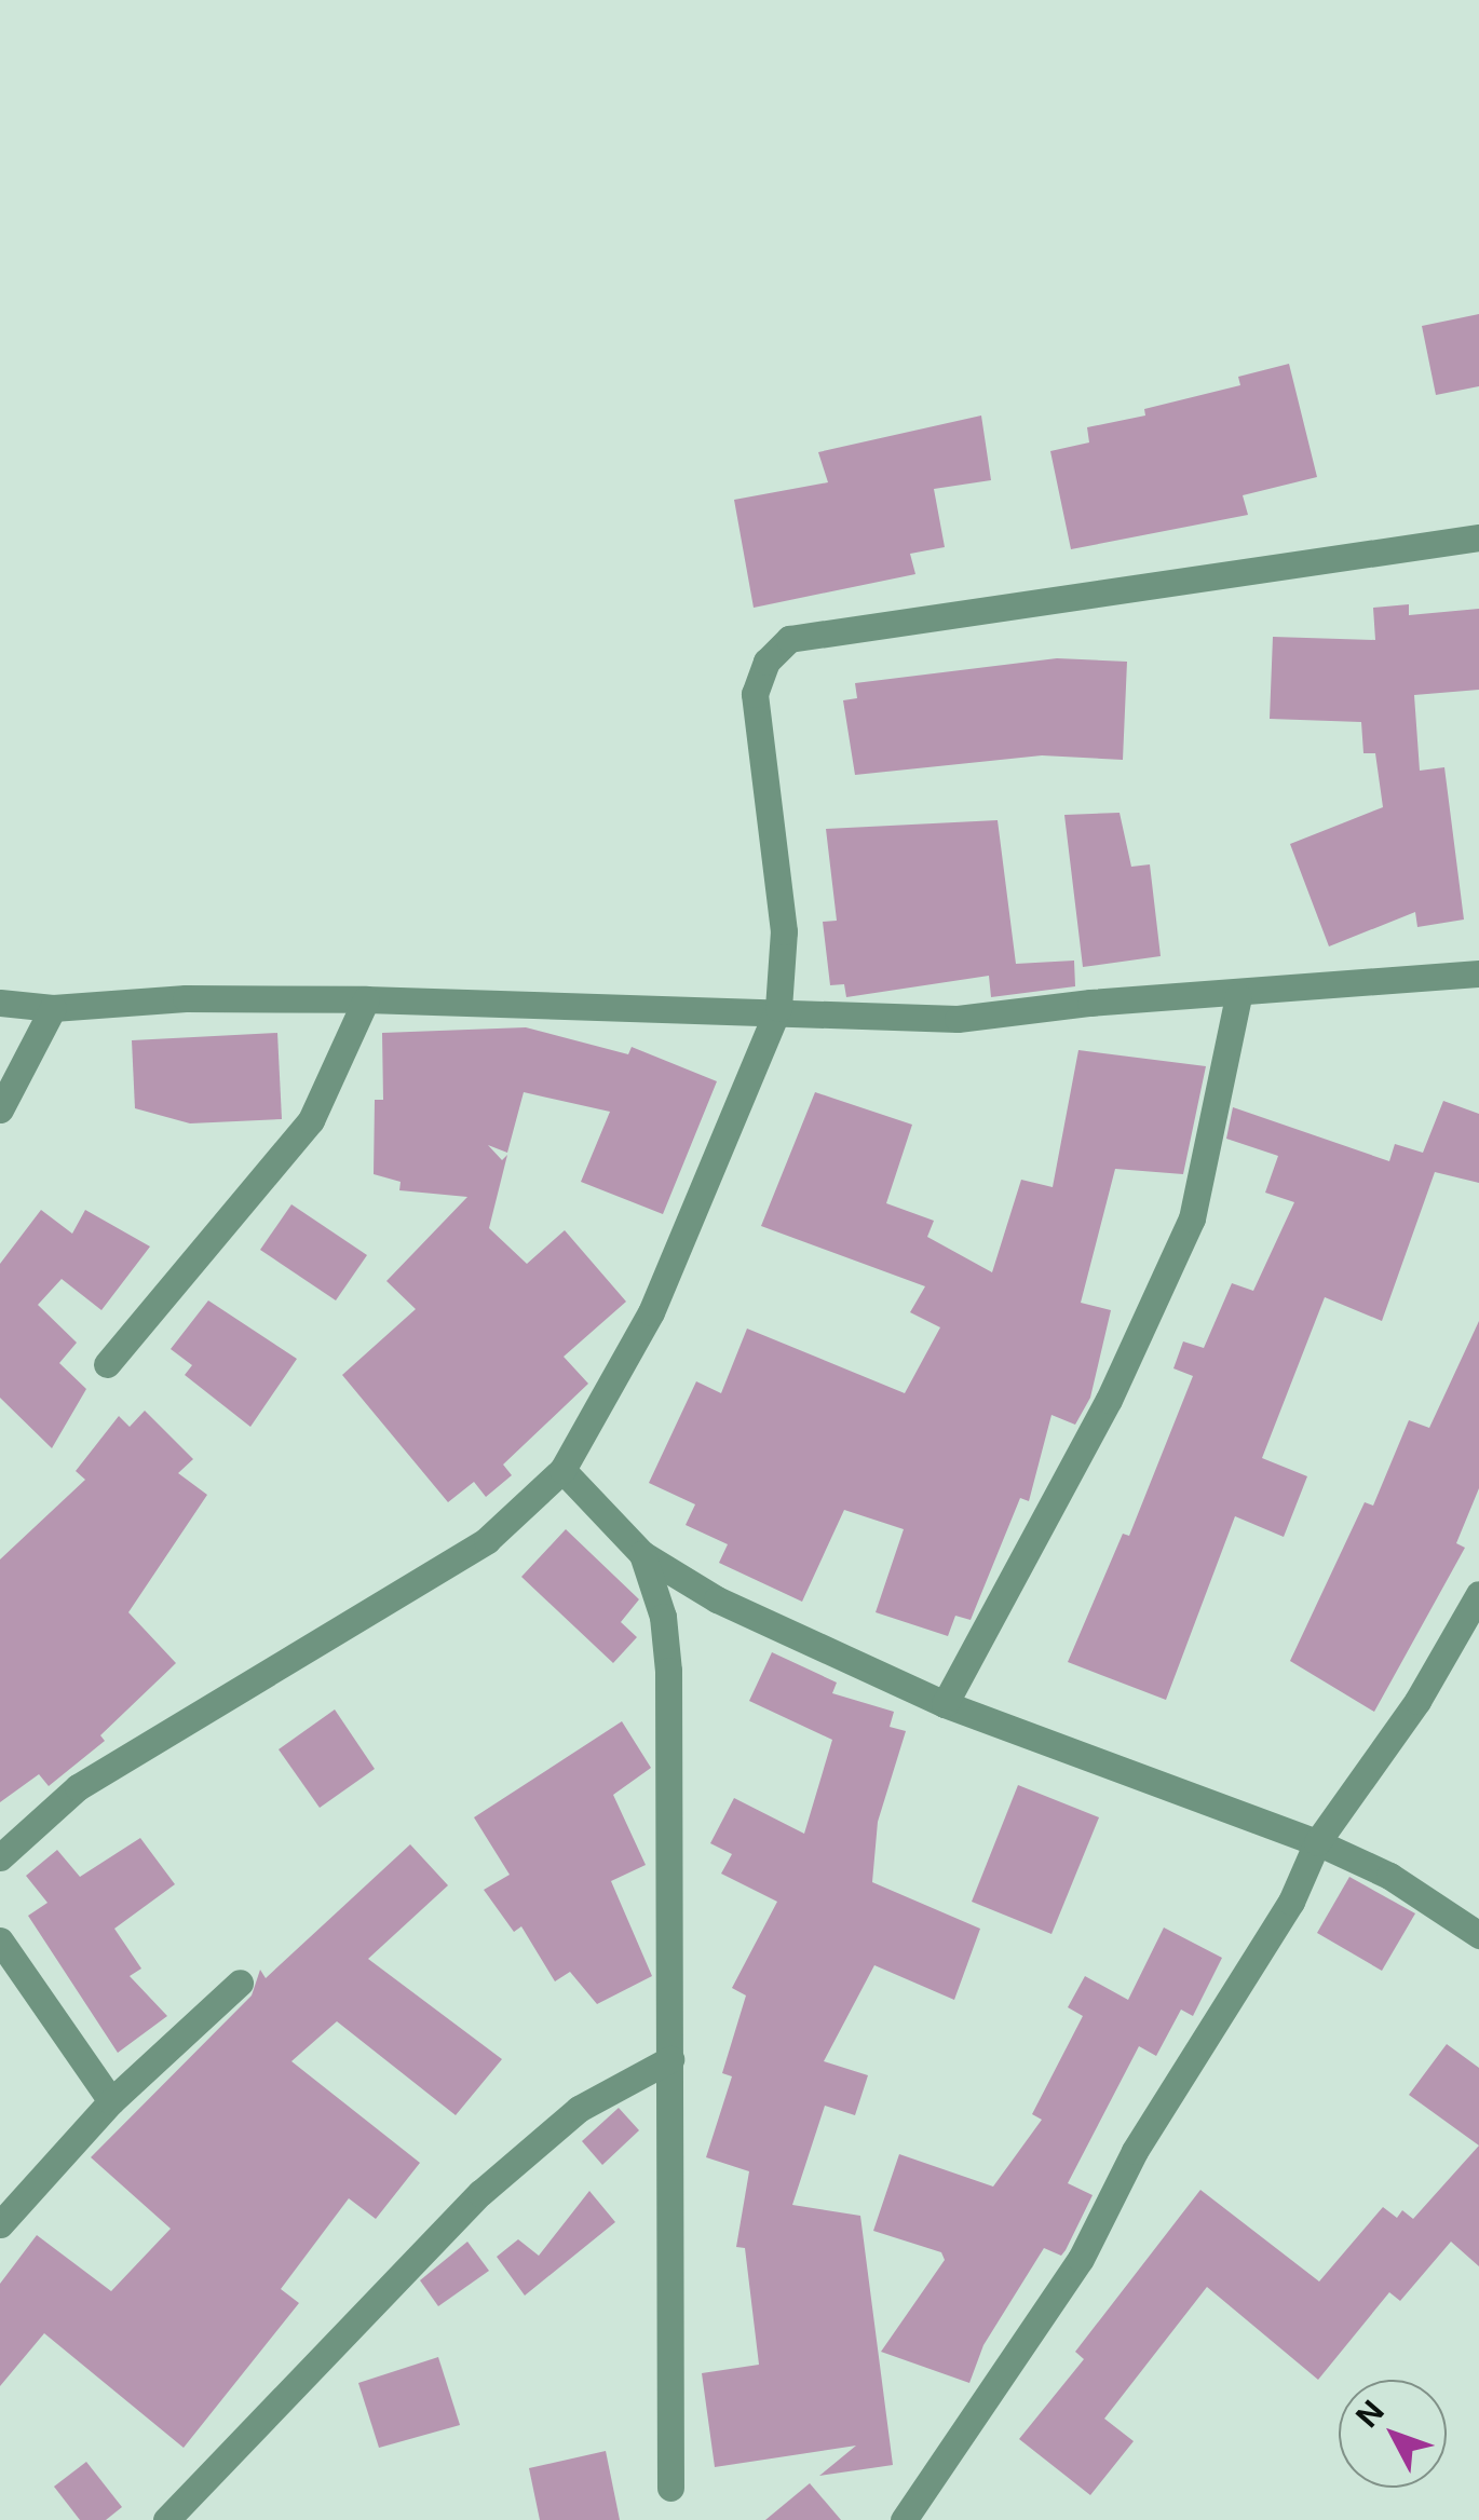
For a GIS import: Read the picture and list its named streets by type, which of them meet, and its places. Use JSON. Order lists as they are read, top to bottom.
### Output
{
  "north": "top left"
}
